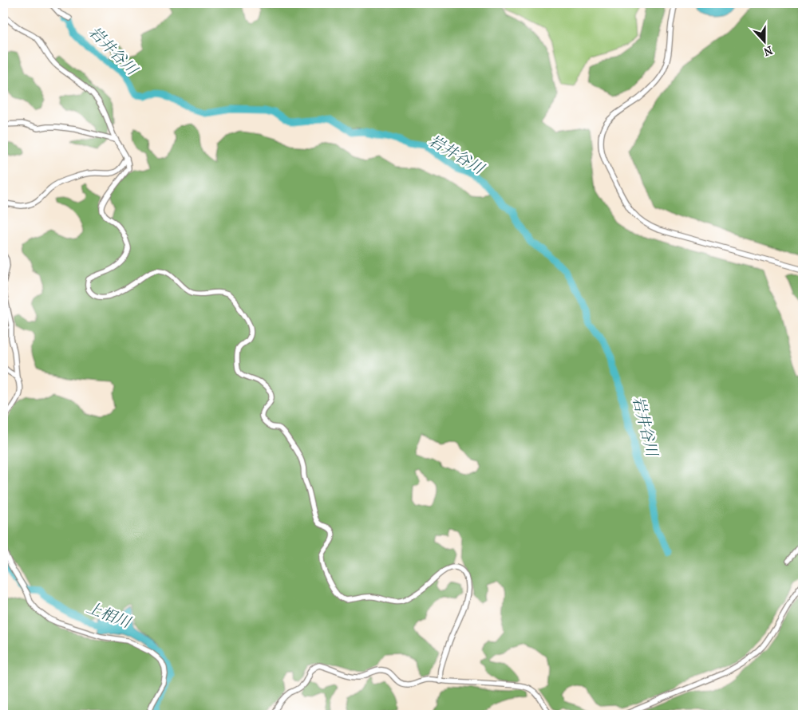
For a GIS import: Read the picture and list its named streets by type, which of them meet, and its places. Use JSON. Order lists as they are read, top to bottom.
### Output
{
  "water": ["岩井谷川", "上相川"],
  "north": "bottom"
}
